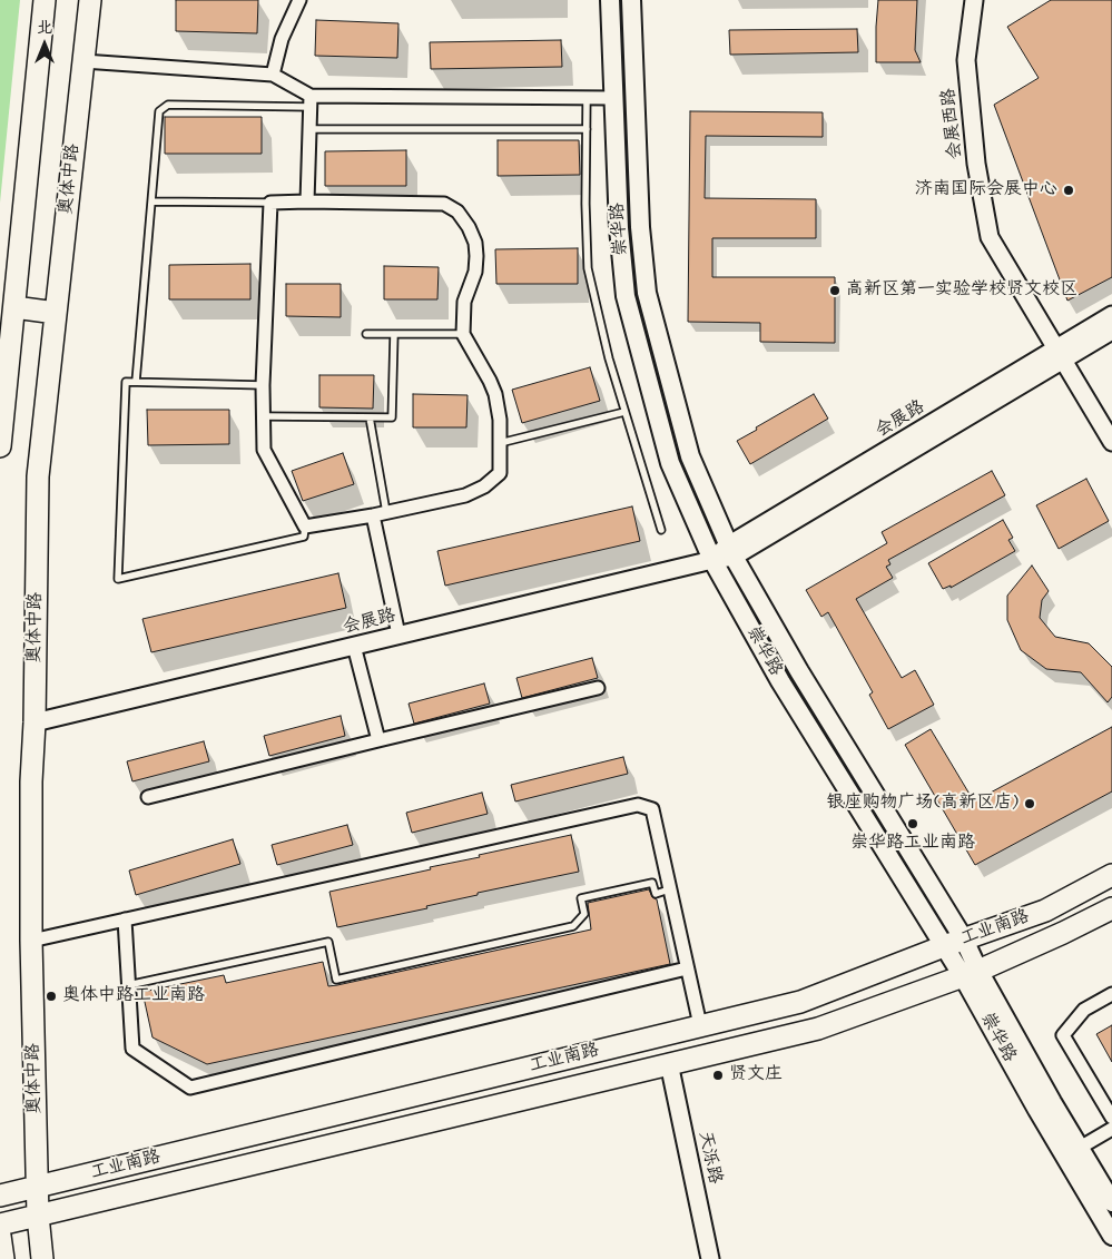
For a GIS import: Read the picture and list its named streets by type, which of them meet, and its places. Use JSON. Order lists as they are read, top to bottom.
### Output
{
  "streets": {
    "main road": ["奥体中路", "崇华路", "工业南路"],
    "street": ["会展西路", "会展路", "天泺路"]
  },
  "crossings": [
    ["会展西路", "会展路"],
    ["奥体中路", "会展路"],
    ["奥体中路", "工业南路"],
    ["崇华路", "会展路"],
    ["崇华路", "工业南路"],
    ["工业南路", "天泺路"]
  ],
  "places": [
    "济南国际会展中心",
    "高新区第一实验学校贤文校区",
    "银座购物广场(高新区店)",
    "崇华路工业南路",
    "奥体中路工业南路",
    "贤文庄"
  ],
  "north": "top"
}
